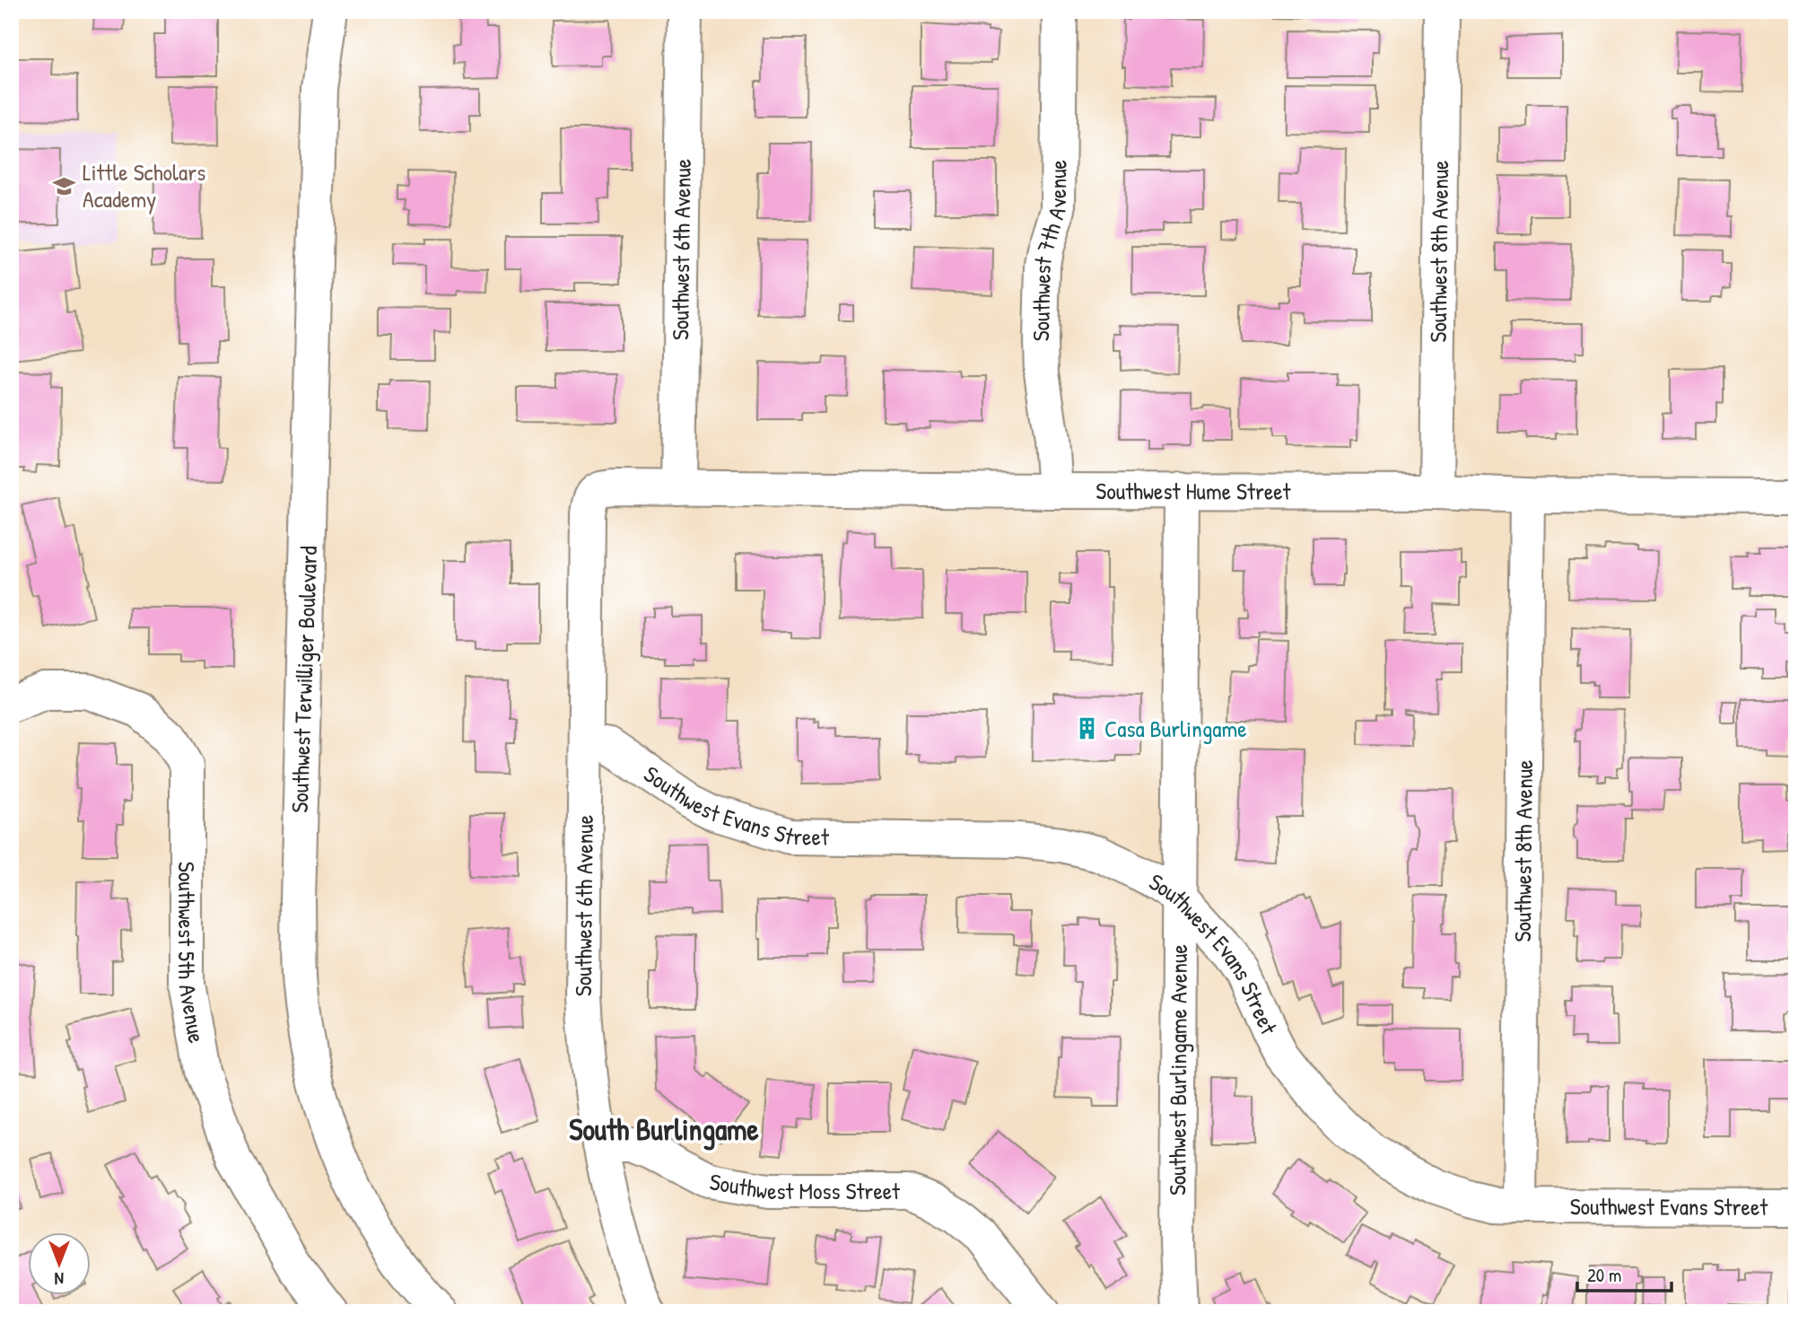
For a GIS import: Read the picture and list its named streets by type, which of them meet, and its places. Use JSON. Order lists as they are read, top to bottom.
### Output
{
  "streets": {
    "street": [
      "Southwest 6th Avenue",
      "Southwest 7th Avenue",
      "Southwest 8th Avenue",
      "Southwest Hume Street",
      "Southwest Terwilliger Boulevard",
      "Southwest Evans Street",
      "Southwest 5th Avenue",
      "Southwest Burlingame Avenue",
      "Southwest Moss Street"
    ]
  },
  "crossings": [
    ["Southwest 6th Avenue", "Southwest Hume Street"],
    ["Southwest 6th Avenue", "Southwest Evans Street"],
    ["Southwest 6th Avenue", "Southwest Moss Street"],
    ["Southwest 7th Avenue", "Southwest Hume Street"],
    ["Southwest 8th Avenue", "Southwest Hume Street"],
    ["Southwest 8th Avenue", "Southwest Evans Street"],
    ["Southwest Hume Street", "Southwest Burlingame Avenue"],
    ["Southwest Evans Street", "Southwest Burlingame Avenue"]
  ],
  "districts": ["South Burlingame"],
  "places": {
    "school or university": ["Little Scholars Academy"],
    "building": ["Casa Burlingame"]
  },
  "scale_bar": "20 m",
  "north": "bottom"
}
